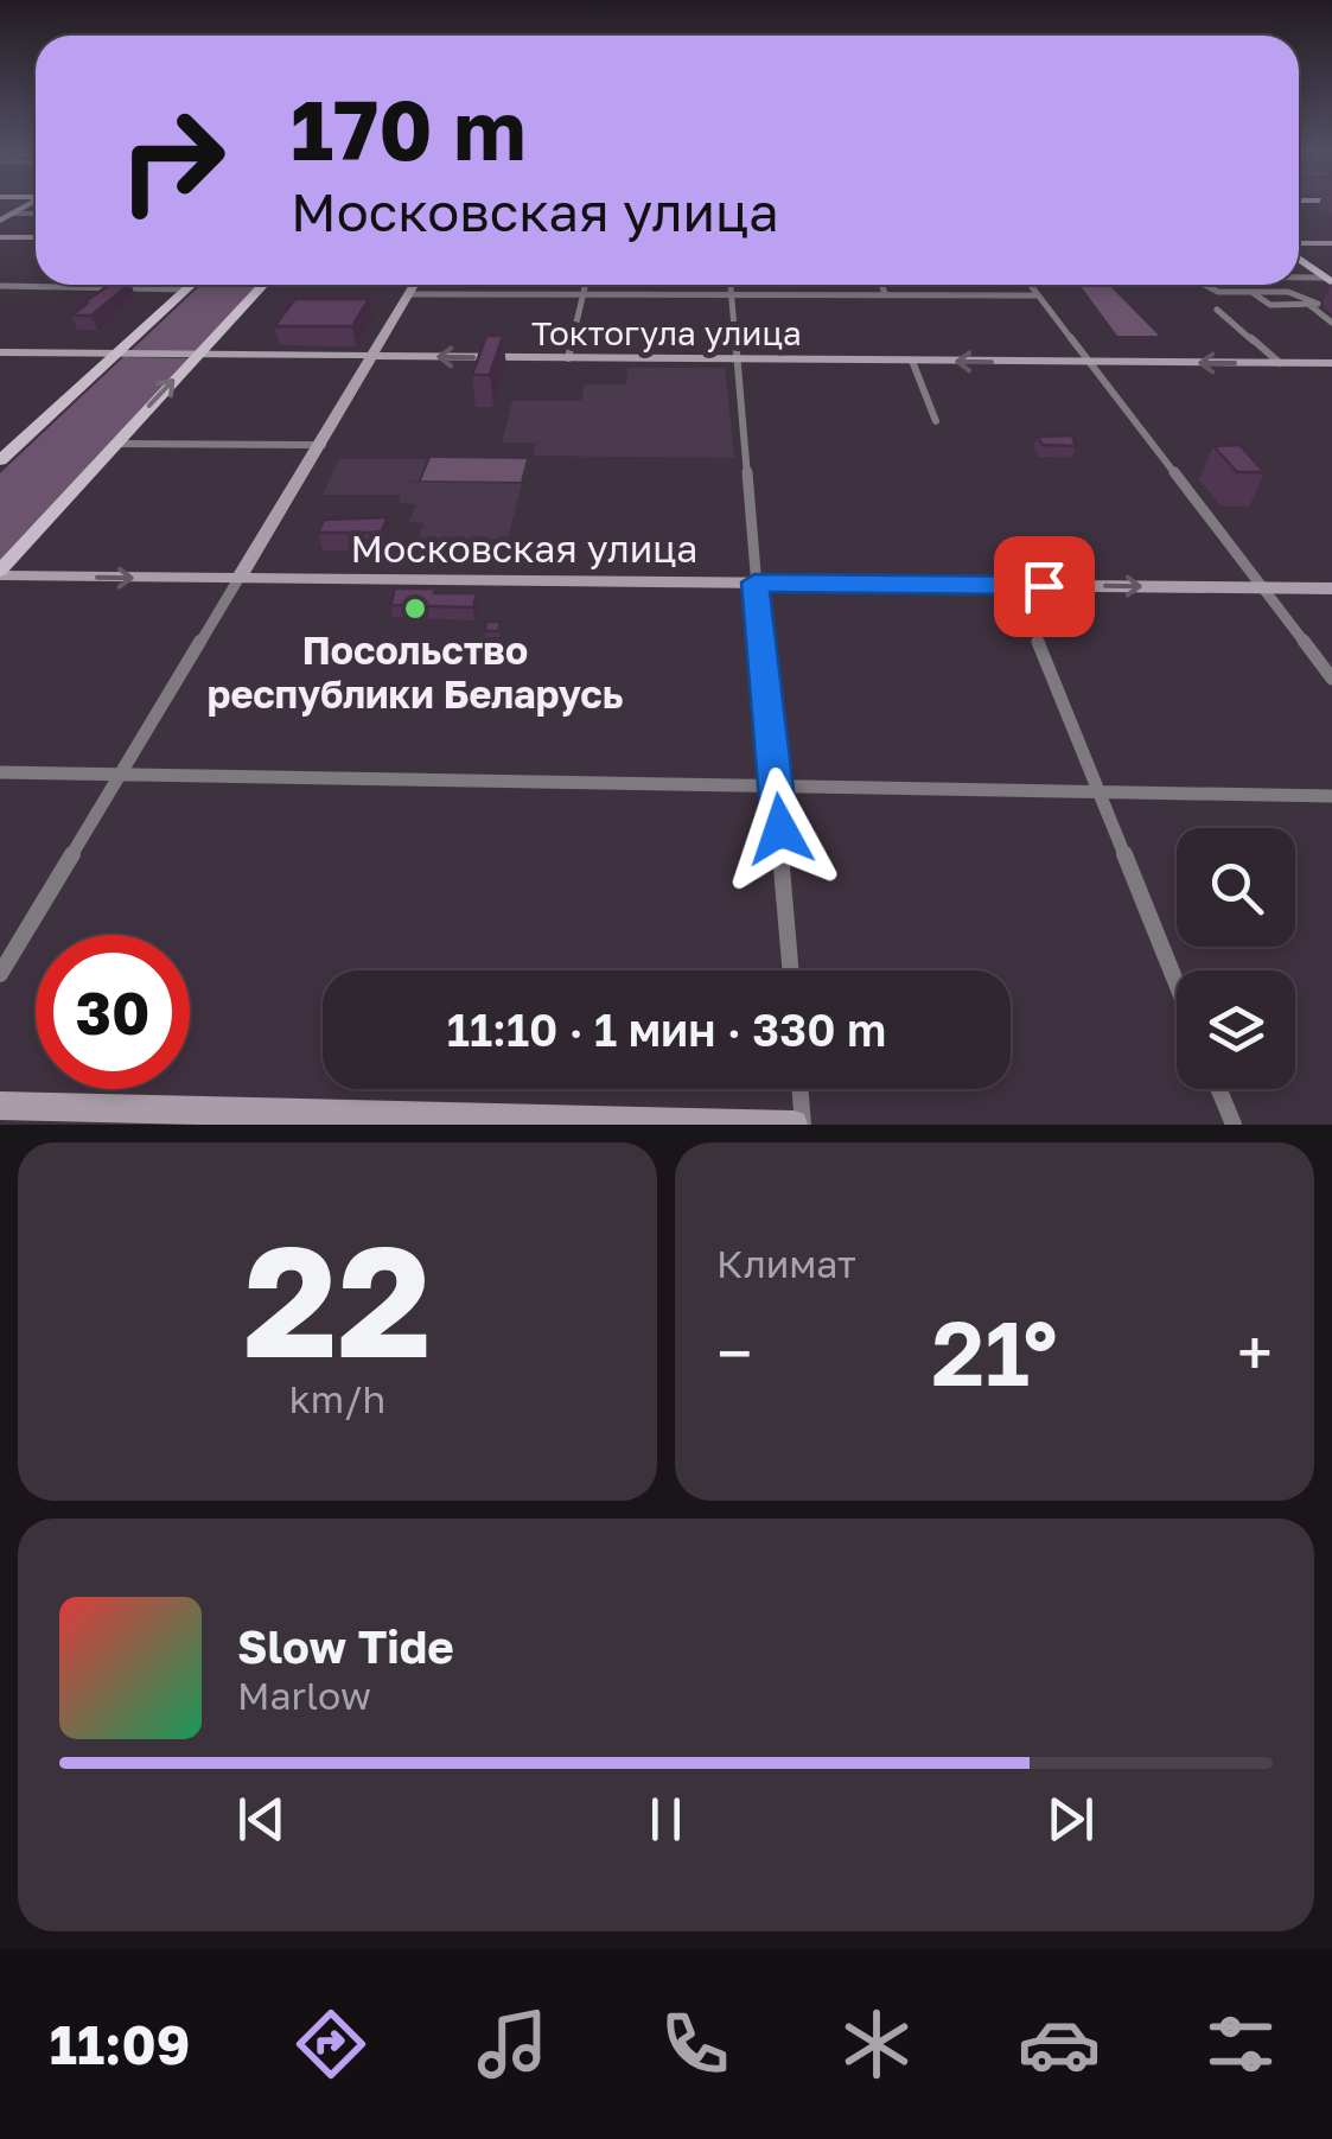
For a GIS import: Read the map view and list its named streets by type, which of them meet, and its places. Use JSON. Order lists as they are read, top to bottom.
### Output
{
  "streets": {
    "main road": ["Токтогула улица", "Московская улица"]
  },
  "one_way": ["Токтогула улица", "Московская улица"],
  "places": ["Посольство республики Беларусь"],
  "page": {
    "turn": ["170 m", "Московская улица"],
    "limit": "30",
    "trip": "11:10 · 1 мин · 330 m",
    "tile": [
      ["22", "km/h"],
      "Климат"
    ],
    "heat": ["−", "21°", "+"],
    "song": ["Slow Tide", "Marlow"],
    "tabs": "11:09"
  }
}
